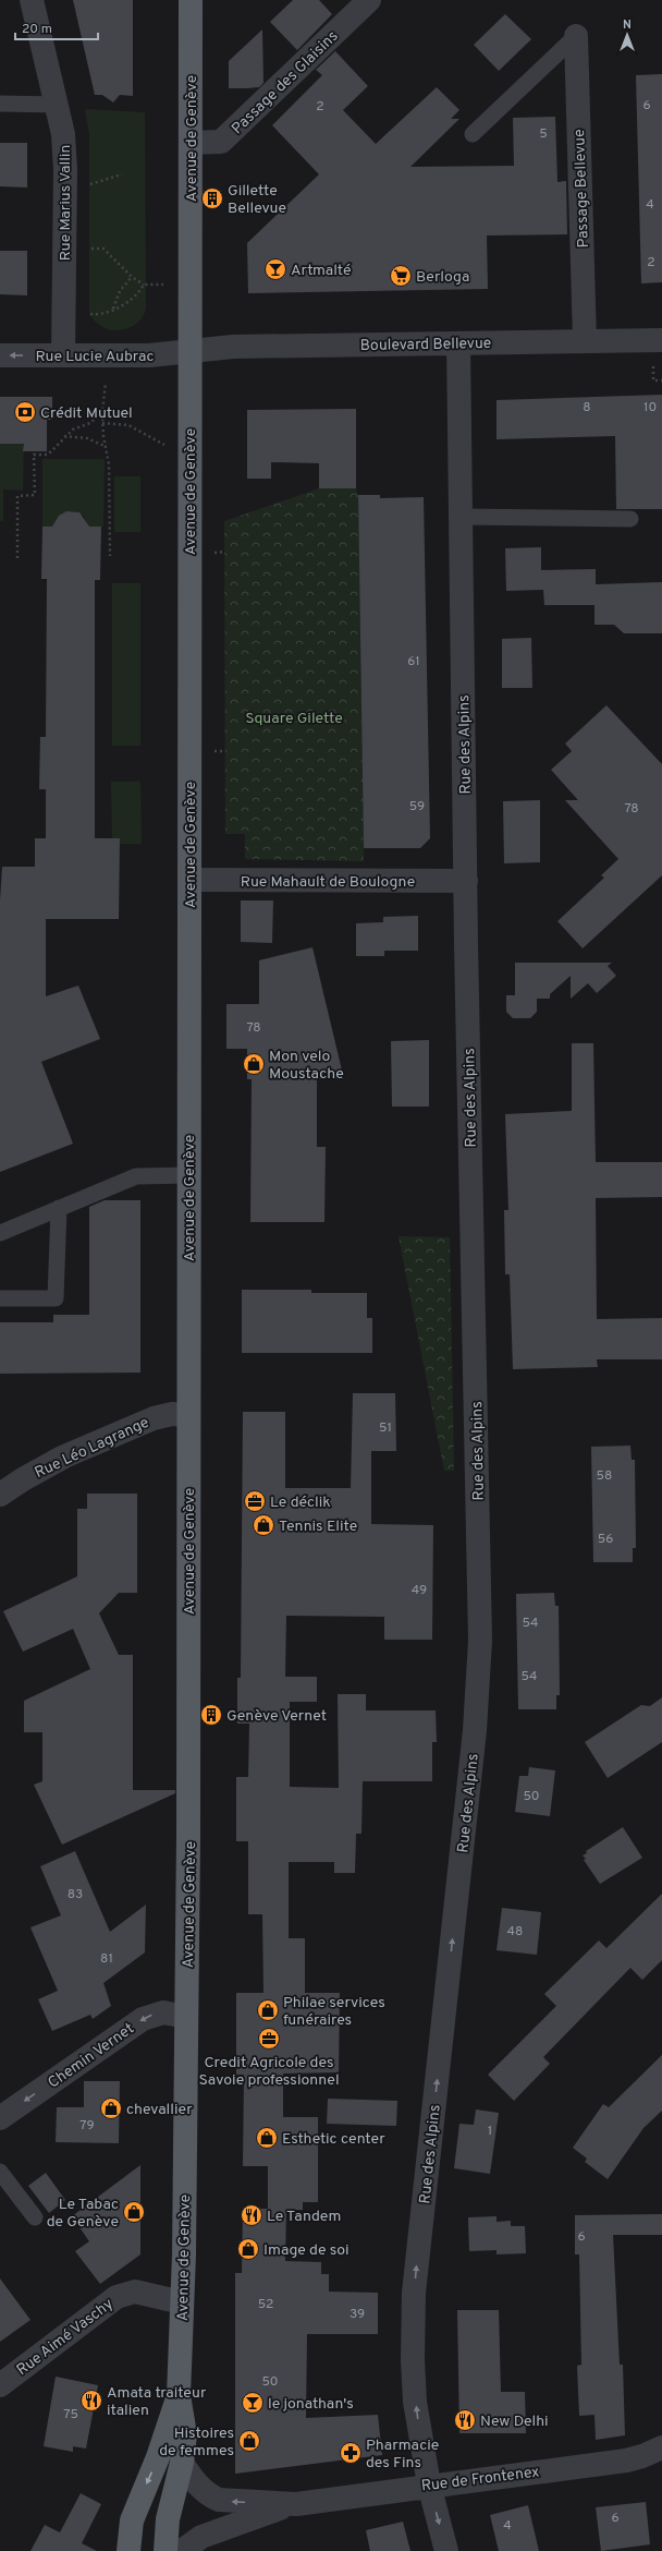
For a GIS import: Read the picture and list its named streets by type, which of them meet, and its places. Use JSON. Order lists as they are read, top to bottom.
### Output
{
  "streets": {
    "main road": ["Avenue de Genève"],
    "street": [
      "Passage des Glaisins",
      "Passage Bellevue",
      "Rue Marius Vallin",
      "Boulevard Bellevue",
      "Rue Lucie Aubrac",
      "Rue des Alpins",
      "Rue Mahault de Boulogne",
      "Rue Léo Lagrange",
      "Chemin Vernet",
      "Rue Aimé Vaschy",
      "Rue de Frontenex"
    ]
  },
  "crossings": [
    ["Passage des Glaisins", "Avenue de Genève"],
    ["Avenue de Genève", "Boulevard Bellevue"],
    ["Avenue de Genève", "Rue Lucie Aubrac"],
    ["Avenue de Genève", "Rue Mahault de Boulogne"],
    ["Avenue de Genève", "Rue Léo Lagrange"],
    ["Avenue de Genève", "Chemin Vernet"],
    ["Avenue de Genève", "Rue Aimé Vaschy"],
    ["Avenue de Genève", "Rue de Frontenex"],
    ["Passage Bellevue", "Boulevard Bellevue"],
    ["Rue Marius Vallin", "Rue Lucie Aubrac"],
    ["Boulevard Bellevue", "Rue Lucie Aubrac"],
    ["Boulevard Bellevue", "Rue des Alpins"],
    ["Rue des Alpins", "Rue Mahault de Boulogne"],
    ["Rue des Alpins", "Rue de Frontenex"]
  ],
  "one_way": ["Rue des Alpins", "Chemin Vernet"],
  "parks": ["Square Gilette"],
  "places": {
    "building": ["Gillette Bellevue", "Genève Vernet"],
    "bar": ["Artmalté", "le jonathan's"],
    "supermarket": ["Berloga"],
    "bank": ["Crédit Mutuel"],
    "shop": [
      "Mon velo Moustache",
      "Tennis Elite",
      "Philae services funéraires",
      "chevallier",
      "Esthetic center",
      "Le Tabac de Genève",
      "Image de soi",
      "Histoires de femmes"
    ],
    "office": ["Le déclik", "Credit Agricole des Savoie professionnel"],
    "restaurant": ["Le Tandem", "Amata traiteur italien", "New Delhi"],
    "pharmacy": ["Pharmacie des Fins"]
  },
  "house_numbers": [
    "6",
    "2",
    "5",
    "4",
    "2",
    "8",
    "10",
    "61",
    "59",
    "78",
    "78",
    "51",
    "58",
    "56",
    "49",
    "54",
    "54",
    "50",
    "83",
    "48",
    "81",
    "79",
    "1",
    "6",
    "52",
    "39",
    "50",
    "75",
    "6",
    "4"
  ],
  "scale_bar": "20 m",
  "north": "top"
}
